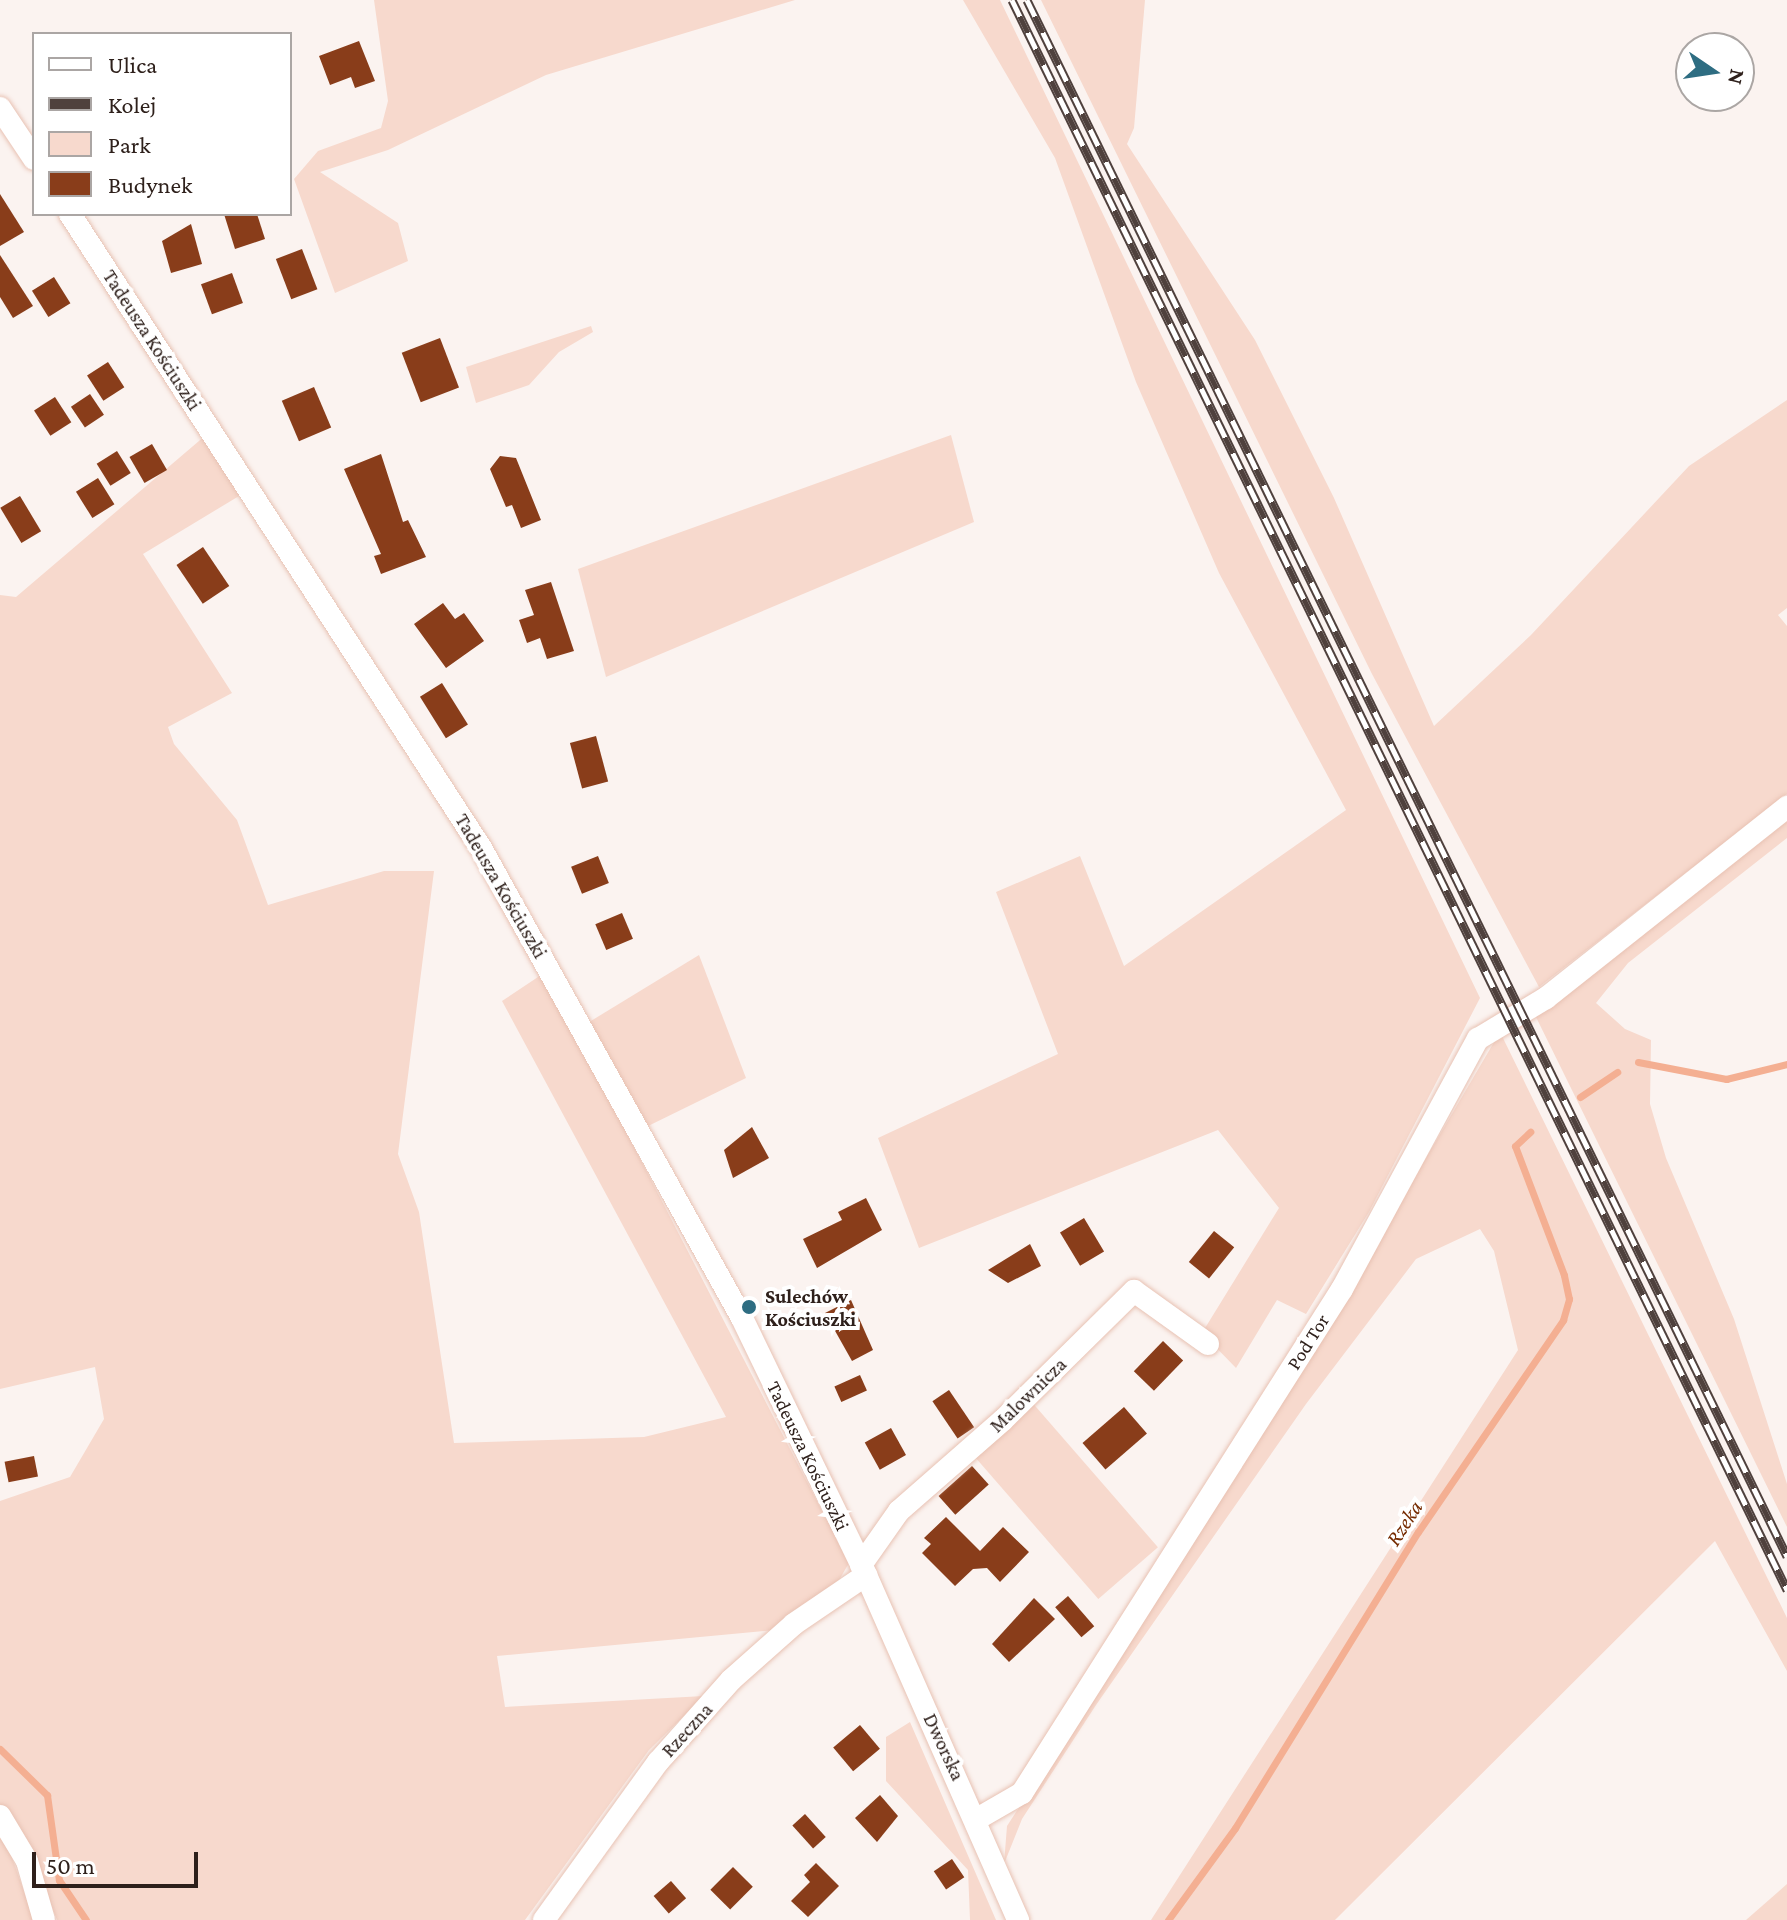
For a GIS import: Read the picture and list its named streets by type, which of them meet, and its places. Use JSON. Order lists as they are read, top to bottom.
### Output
{
  "streets": {
    "street": [
      "Tadeusza Kościuszki",
      "Pod Tor",
      "Malownicza",
      "Rzeczna",
      "Dworska"
    ]
  },
  "crossings": [
    ["Tadeusza Kościuszki", "Malownicza"],
    ["Tadeusza Kościuszki", "Rzeczna"],
    ["Tadeusza Kościuszki", "Dworska"],
    ["Pod Tor", "Dworska"],
    ["Malownicza", "Rzeczna"],
    ["Malownicza", "Dworska"],
    ["Rzeczna", "Dworska"]
  ],
  "water": ["Rzeka"],
  "places": ["Sulechów Kościuszki"],
  "legend": [
    "Ulica",
    "Kolej",
    "Park",
    "Budynek"
  ],
  "scale_bar": "50 m",
  "north": "right"
}
